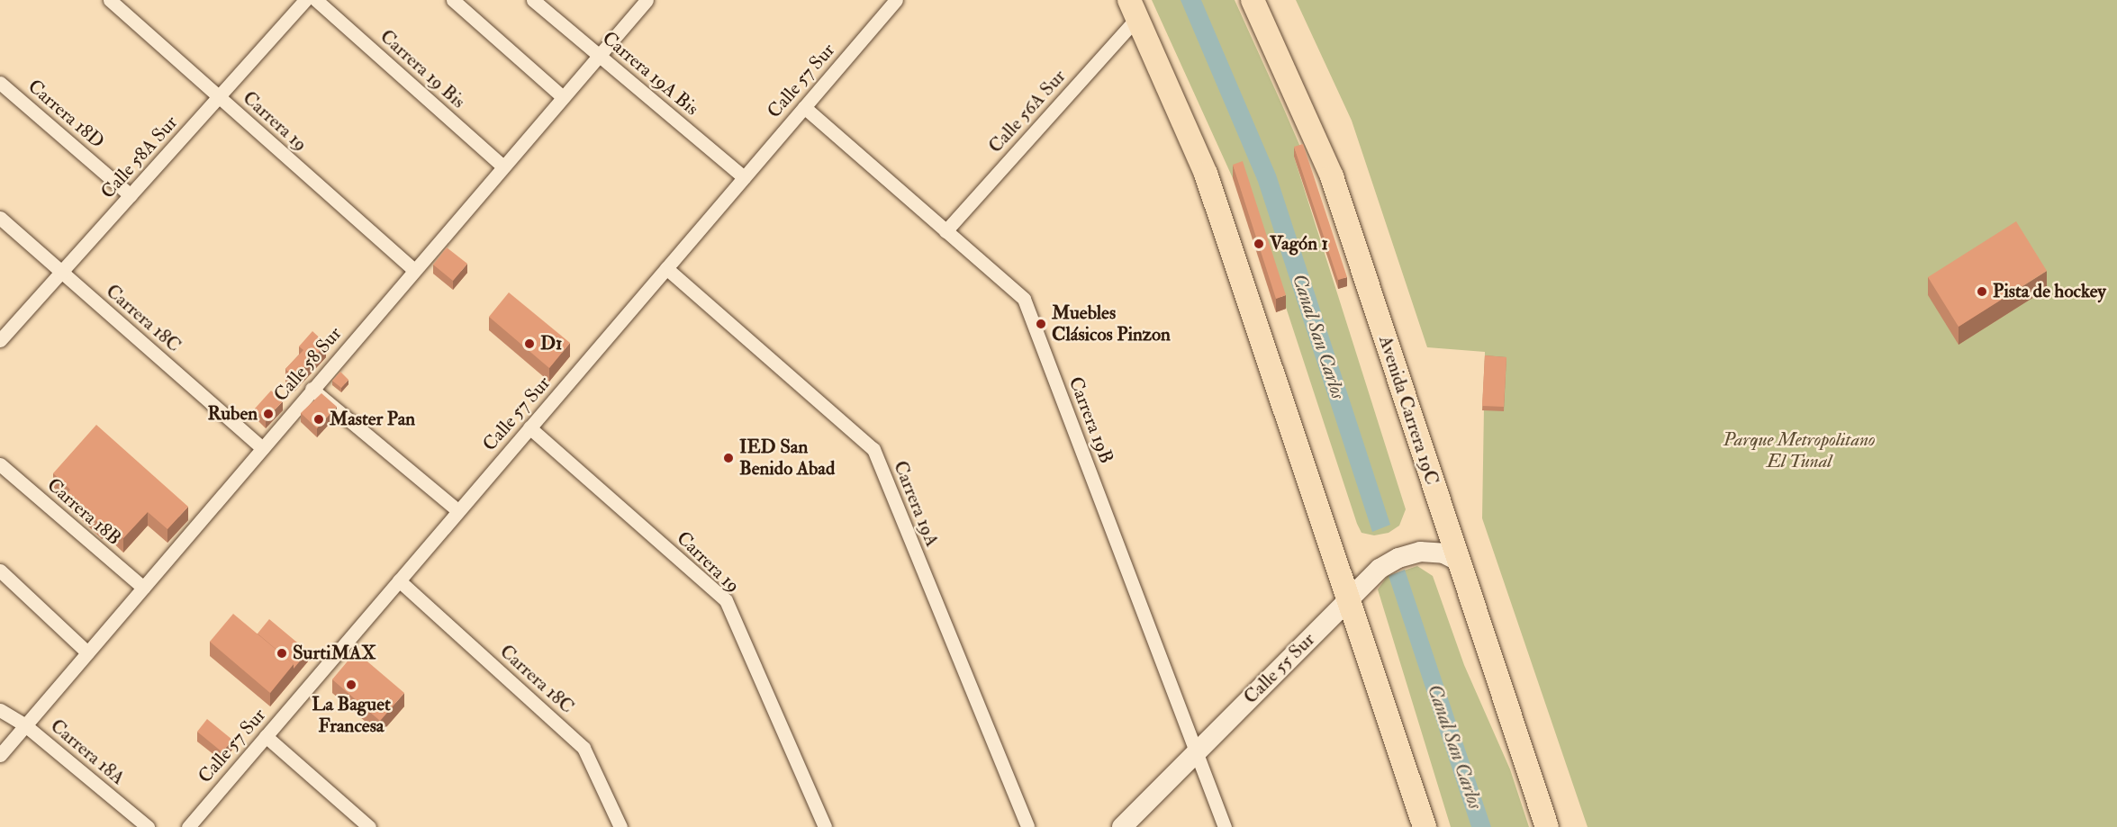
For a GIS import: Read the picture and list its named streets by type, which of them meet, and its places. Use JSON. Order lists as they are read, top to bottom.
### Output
{
  "streets": {
    "main road": ["Avenida Carrera 19C"],
    "street": [
      "Carrera 19 Bis",
      "Carrera 19A Bis",
      "Calle 57 Sur",
      "Calle 56A Sur",
      "Carrera 18D",
      "Carrera 19",
      "Calle 58A Sur",
      "Carrera 18C",
      "Calle 58 Sur",
      "Carrera 19B",
      "Carrera 19A",
      "Carrera 18B",
      "Calle 55 Sur",
      "Carrera 18A"
    ]
  },
  "crossings": [
    ["Carrera 19 Bis", "Calle 58 Sur"],
    ["Carrera 19A Bis", "Calle 57 Sur"],
    ["Carrera 19A Bis", "Calle 58 Sur"],
    ["Calle 57 Sur", "Carrera 19"],
    ["Calle 57 Sur", "Carrera 18C"],
    ["Calle 57 Sur", "Carrera 19B"],
    ["Calle 57 Sur", "Carrera 19A"],
    ["Calle 56A Sur", "Carrera 19B"],
    ["Carrera 18D", "Calle 58A Sur"],
    ["Carrera 19", "Calle 58A Sur"],
    ["Carrera 19", "Calle 58 Sur"],
    ["Calle 58A Sur", "Carrera 18C"],
    ["Carrera 18C", "Calle 58 Sur"],
    ["Calle 58 Sur", "Carrera 18B"],
    ["Calle 58 Sur", "Carrera 18A"],
    ["Avenida Carrera 19C", "Calle 55 Sur"],
    ["Carrera 19B", "Calle 55 Sur"]
  ],
  "water": ["Canal San Carlos"],
  "parks": ["Parque Metropolitano El Tunal"],
  "places": [
    "Vagón 1",
    "Pista de hockey",
    "Muebles Clásicos Pinzon",
    "D1",
    "Ruben",
    "Master Pan",
    "IED San Benido Abad",
    "SurtiMAX",
    "La Baguet Francesa"
  ]
}
